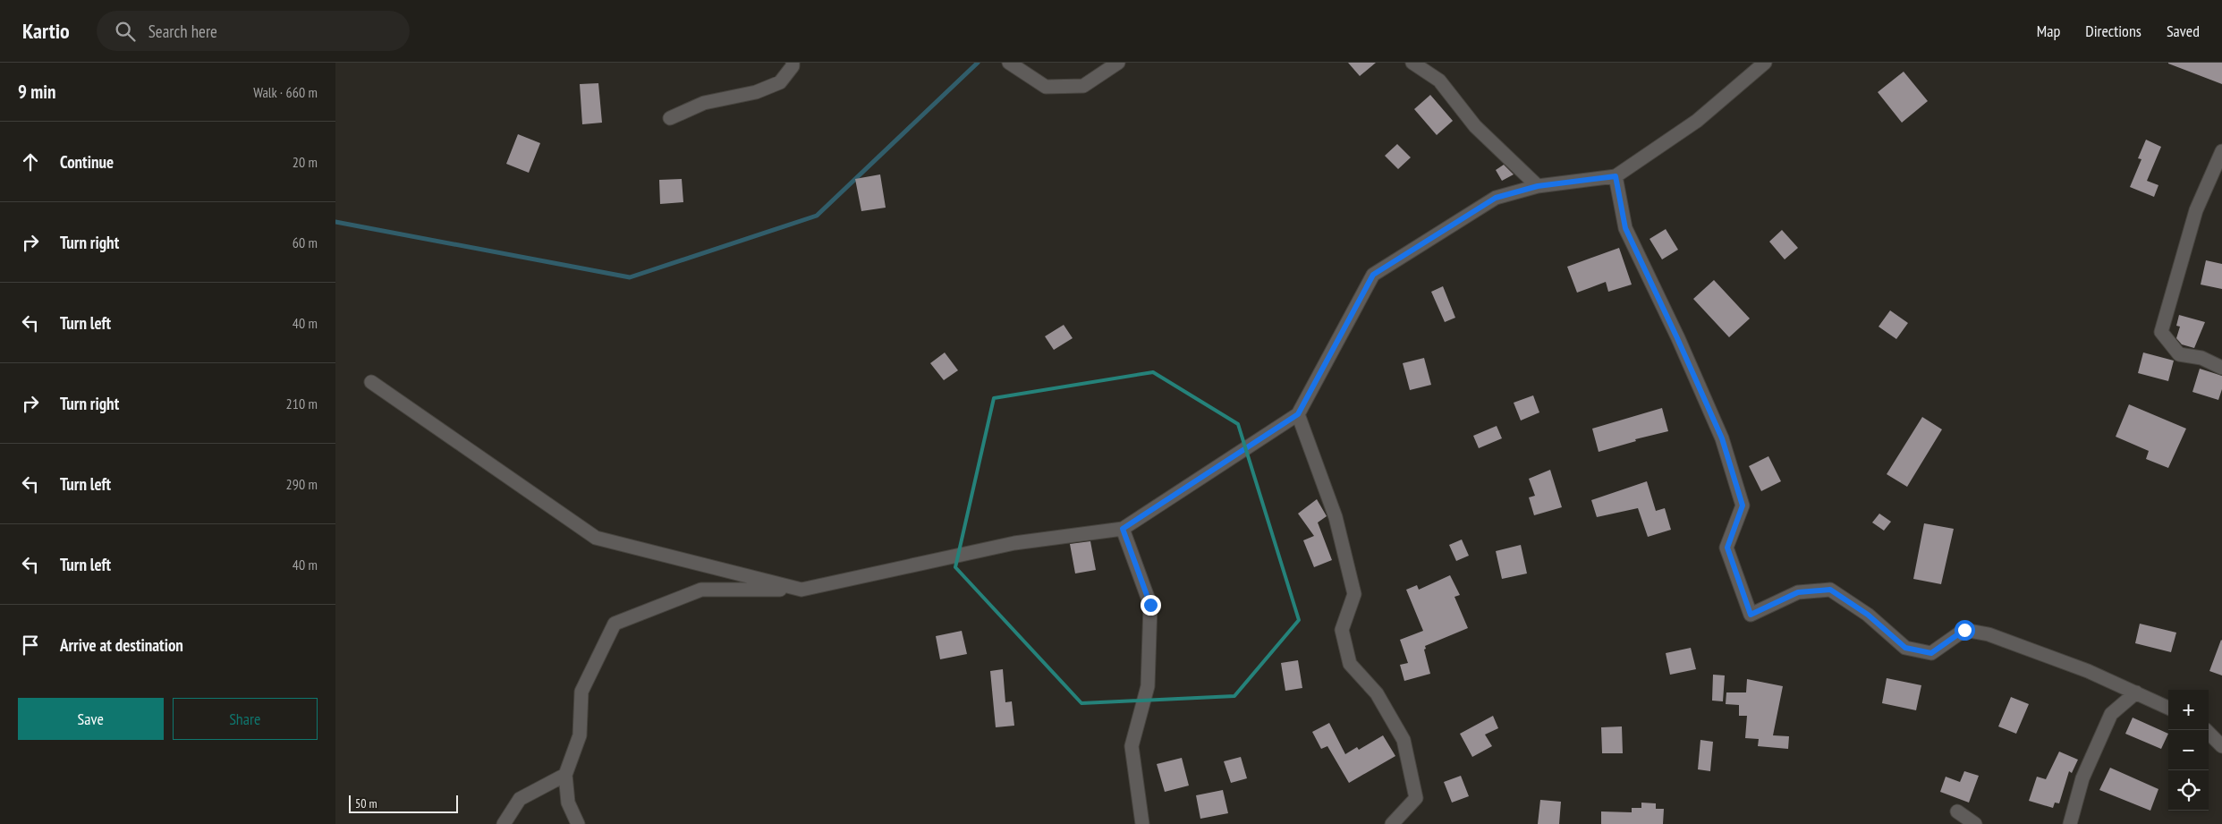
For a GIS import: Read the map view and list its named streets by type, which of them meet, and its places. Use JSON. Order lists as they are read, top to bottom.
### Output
{
  "scale_bar": "50 m",
  "page": {
    "header": "Kartio",
    "search": "Search here",
    "nav": ["Map", "Directions", "Saved"],
    "heading": ["9 min", "Walk · 660 m"],
    "list": [
      ["Continue", "20 m"],
      ["Turn right", "60 m"],
      ["Turn left", "40 m"],
      ["Turn right", "210 m"],
      ["Turn left", "290 m"],
      ["Turn left", "40 m"],
      "Arrive at destination"
    ],
    "buttons": ["Save", "Share"],
    "map_buttons": ["+", "−"],
    "scale": "50 m"
  }
}
